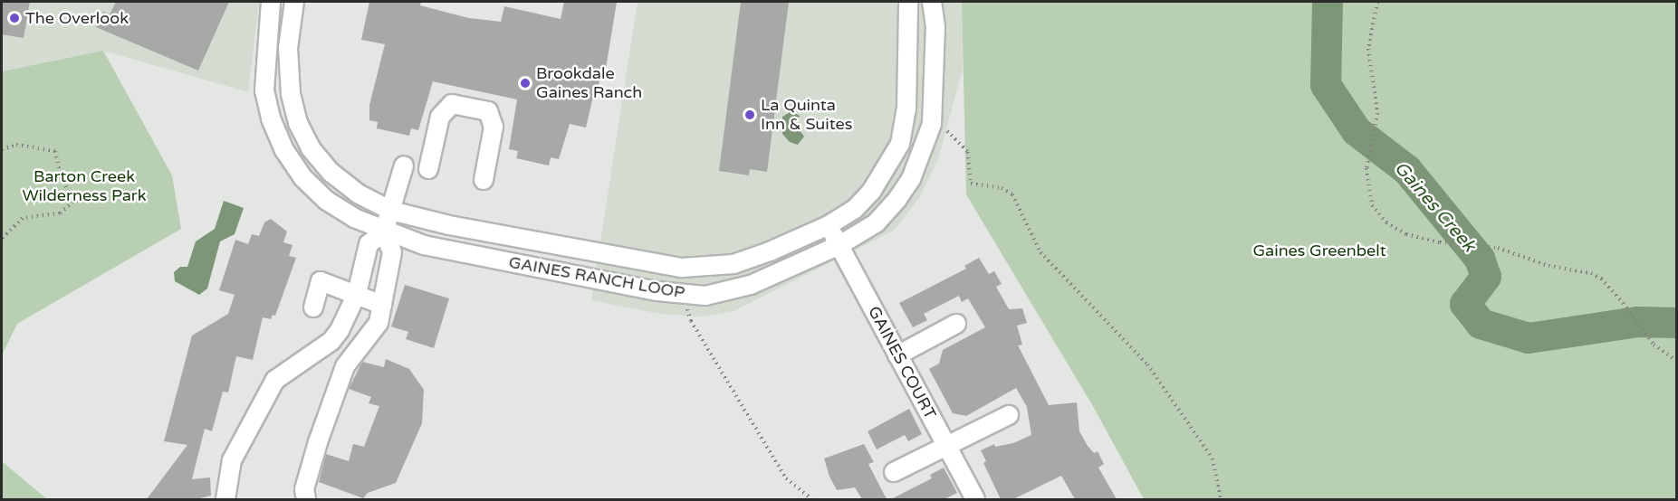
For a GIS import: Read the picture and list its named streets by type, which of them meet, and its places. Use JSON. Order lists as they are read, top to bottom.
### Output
{
  "streets": {
    "street": ["GAINES RANCH LOOP", "GAINES COURT"]
  },
  "crossings": [
    ["GAINES RANCH LOOP", "GAINES COURT"]
  ],
  "water": ["Gaines Creek"],
  "parks": ["Barton Creek Wilderness Park", "Gaines Greenbelt"],
  "places": ["The Overlook", "Brookdale Gaines Ranch", "La Quinta Inn & Suites"]
}
